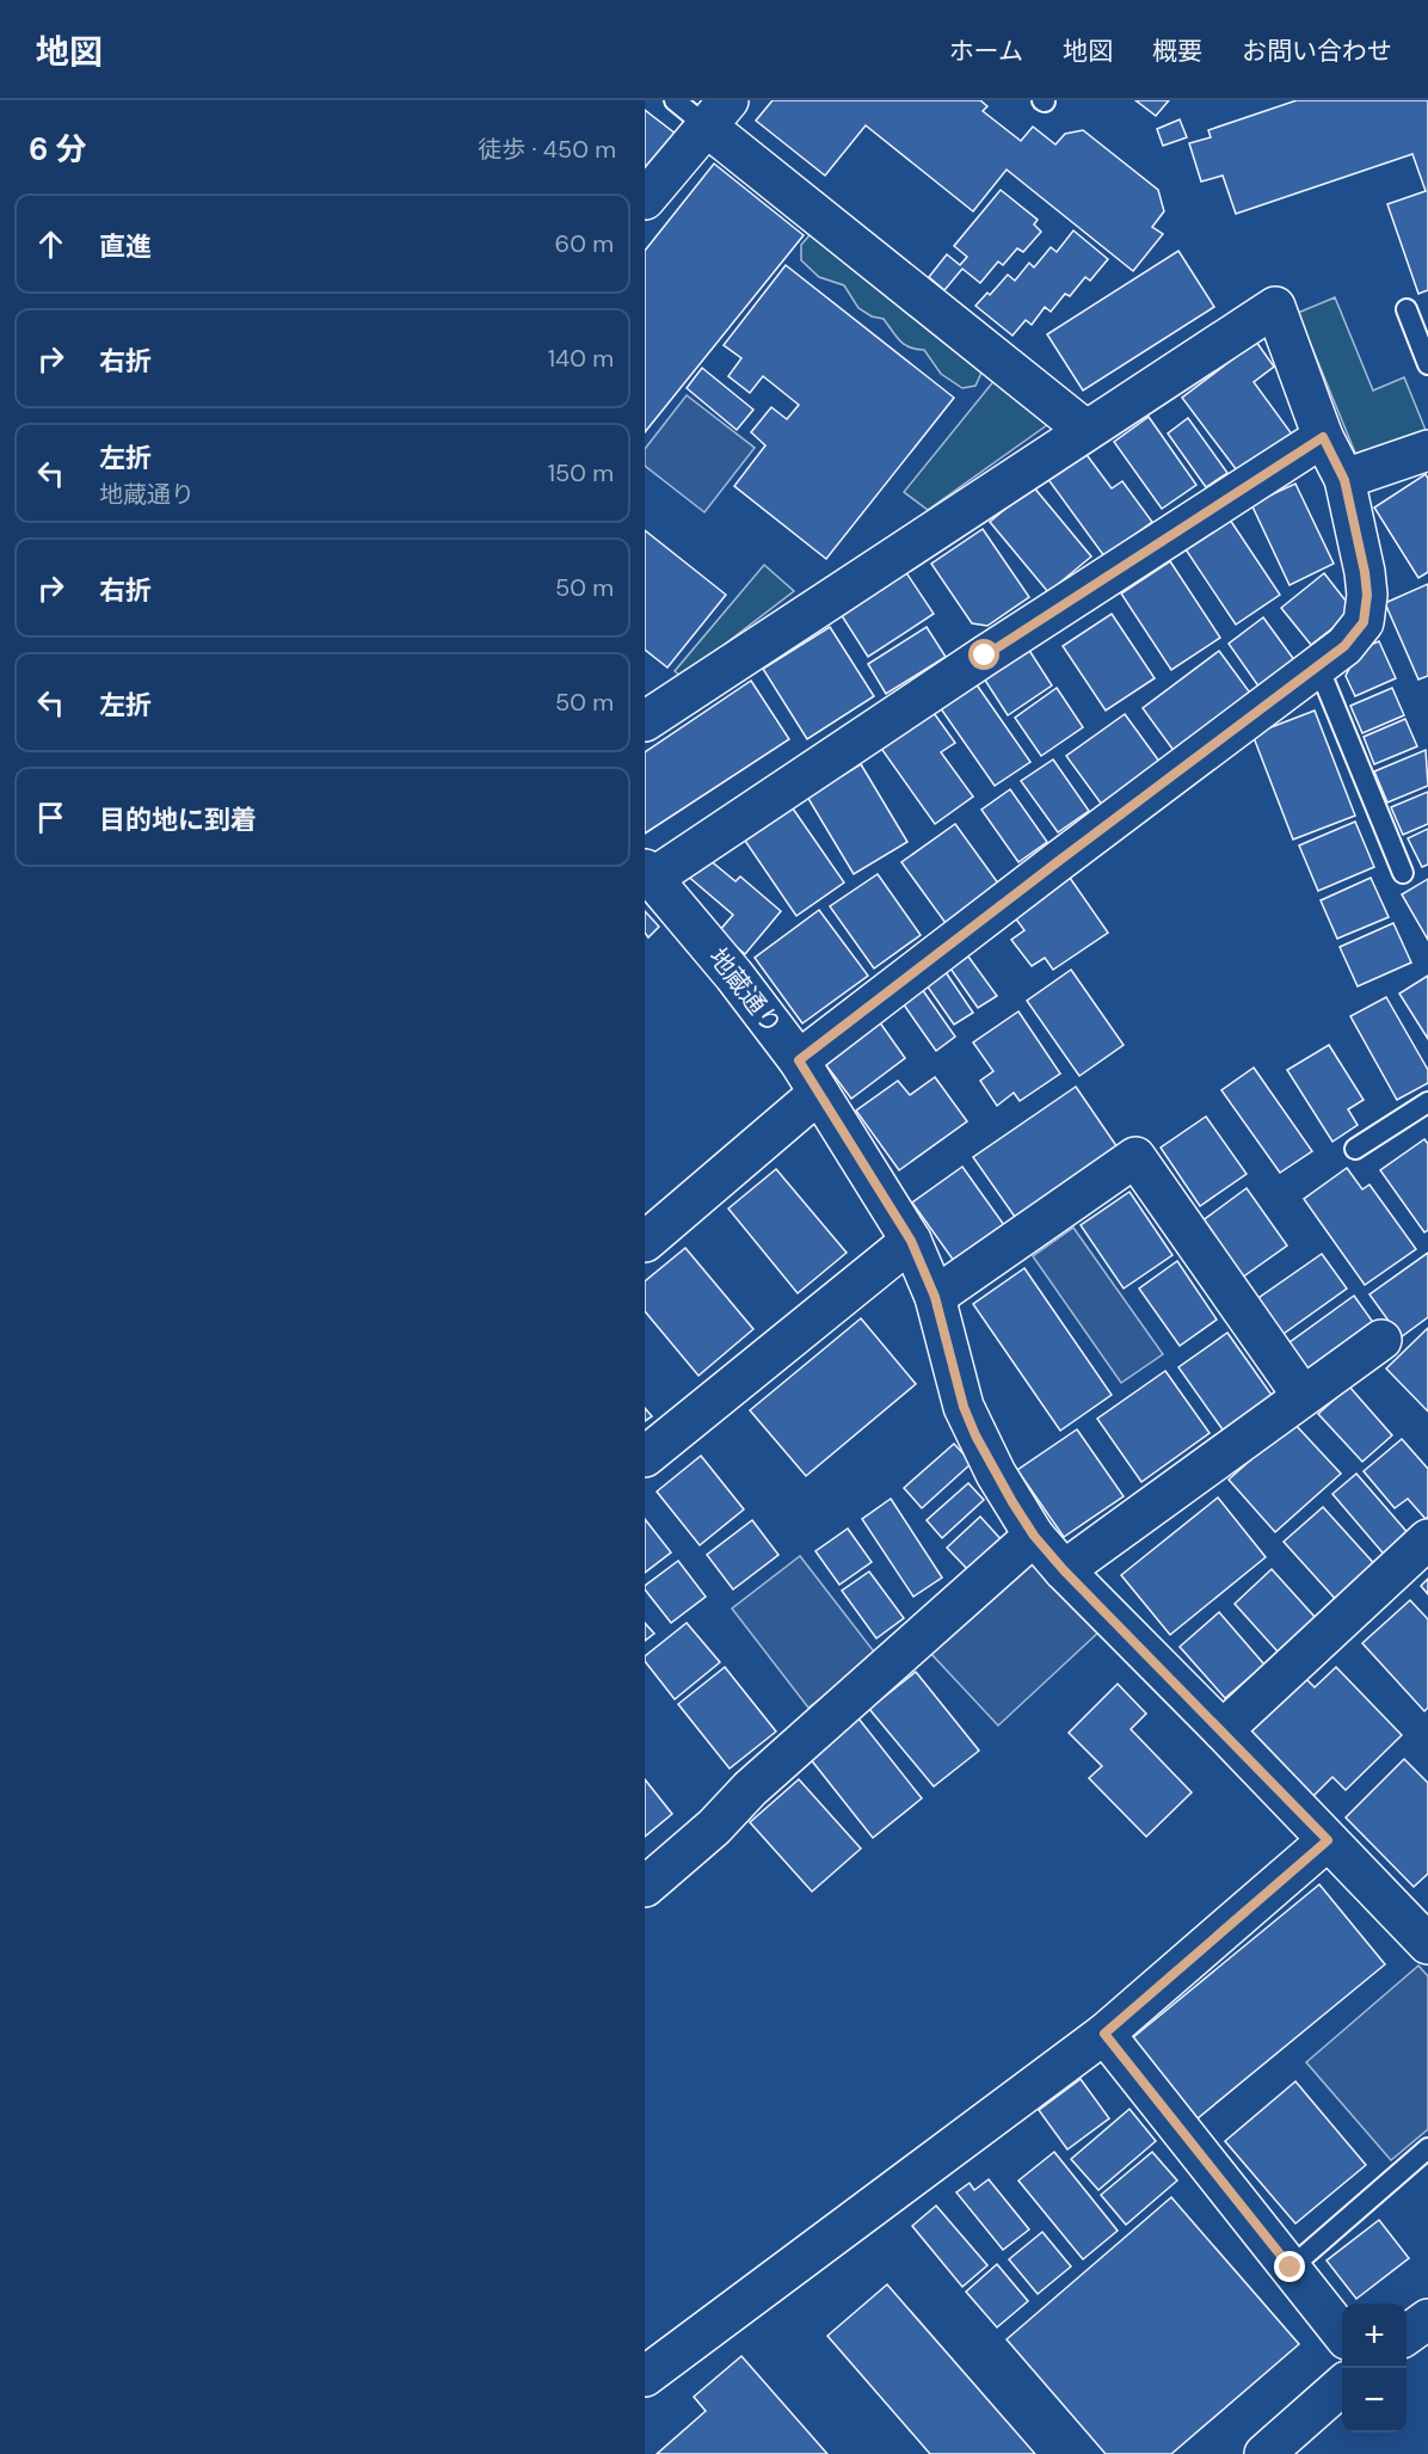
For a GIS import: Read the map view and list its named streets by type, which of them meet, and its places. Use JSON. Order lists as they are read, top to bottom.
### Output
{
  "streets": {
    "street": ["地蔵通り"]
  },
  "page": {
    "header": "地図",
    "nav": [
      "ホーム",
      "地図",
      "概要",
      "お問い合わせ"
    ],
    "heading": ["6 分", "徒歩 · 450 m"],
    "list": [
      ["直進", "60 m"],
      ["右折", "140 m"],
      ["左折", "地蔵通り", "150 m"],
      ["右折", "50 m"],
      ["左折", "50 m"],
      "目的地に到着"
    ],
    "map_buttons": ["+", "−"]
  }
}
